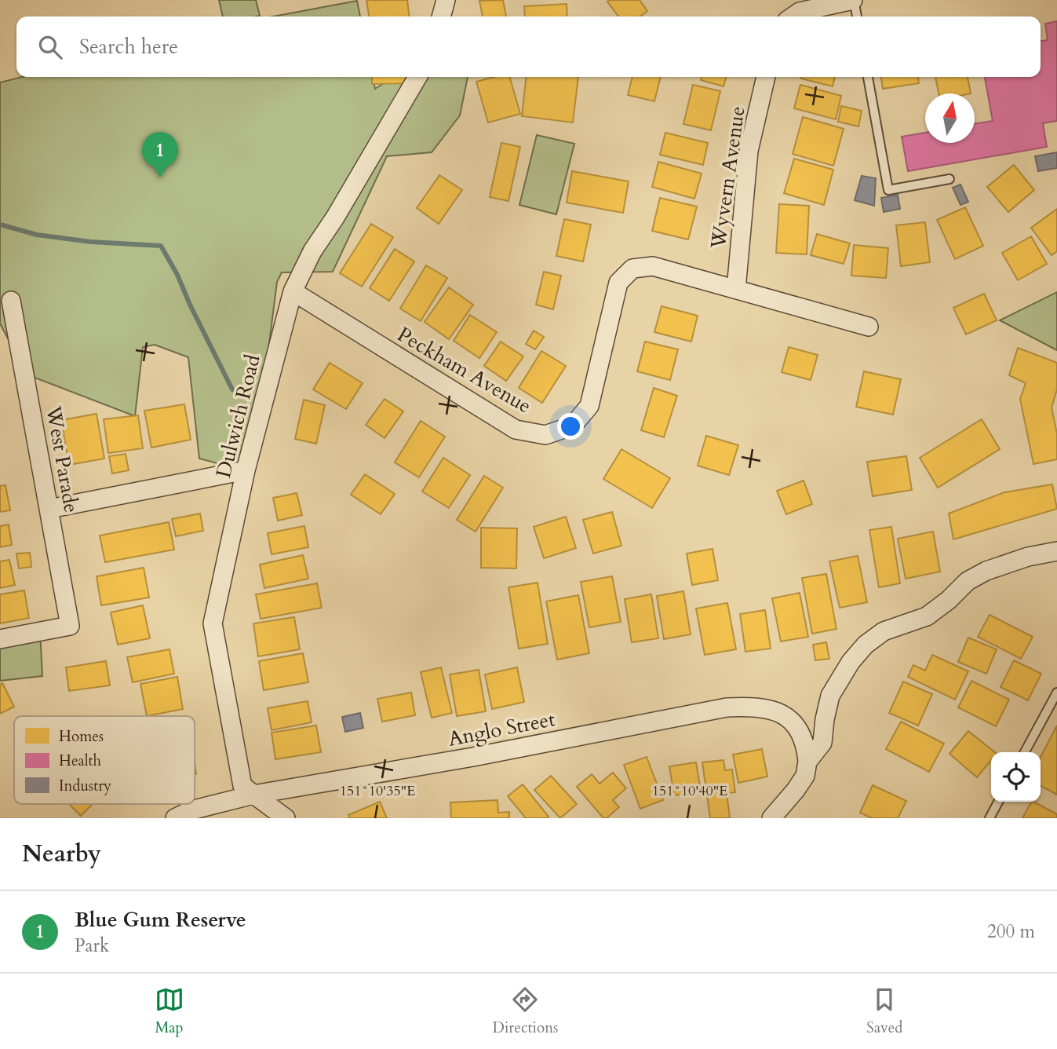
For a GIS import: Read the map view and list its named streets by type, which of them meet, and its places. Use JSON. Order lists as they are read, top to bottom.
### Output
{
  "streets": {
    "street": [
      "Wyvern Avenue",
      "Peckham Avenue",
      "Dulwich Road",
      "West Parade",
      "Anglo Street"
    ]
  },
  "crossings": [
    ["Wyvern Avenue", "Peckham Avenue"],
    ["Peckham Avenue", "Dulwich Road"],
    ["Dulwich Road", "Anglo Street"]
  ],
  "legend": ["Homes", "Health", "Industry"],
  "north": "top",
  "page": {
    "search": "Search here",
    "pins": "1",
    "heading": "Nearby",
    "list": [
      {
        "mark": "1",
        "name": "Blue Gum Reserve",
        "note": "Park",
        "value": "200 m"
      }
    ],
    "nav": ["Map", "Directions", "Saved"]
  },
  "coordinates": ["151°10'35\"E", "151°10'40\"E"]
}
